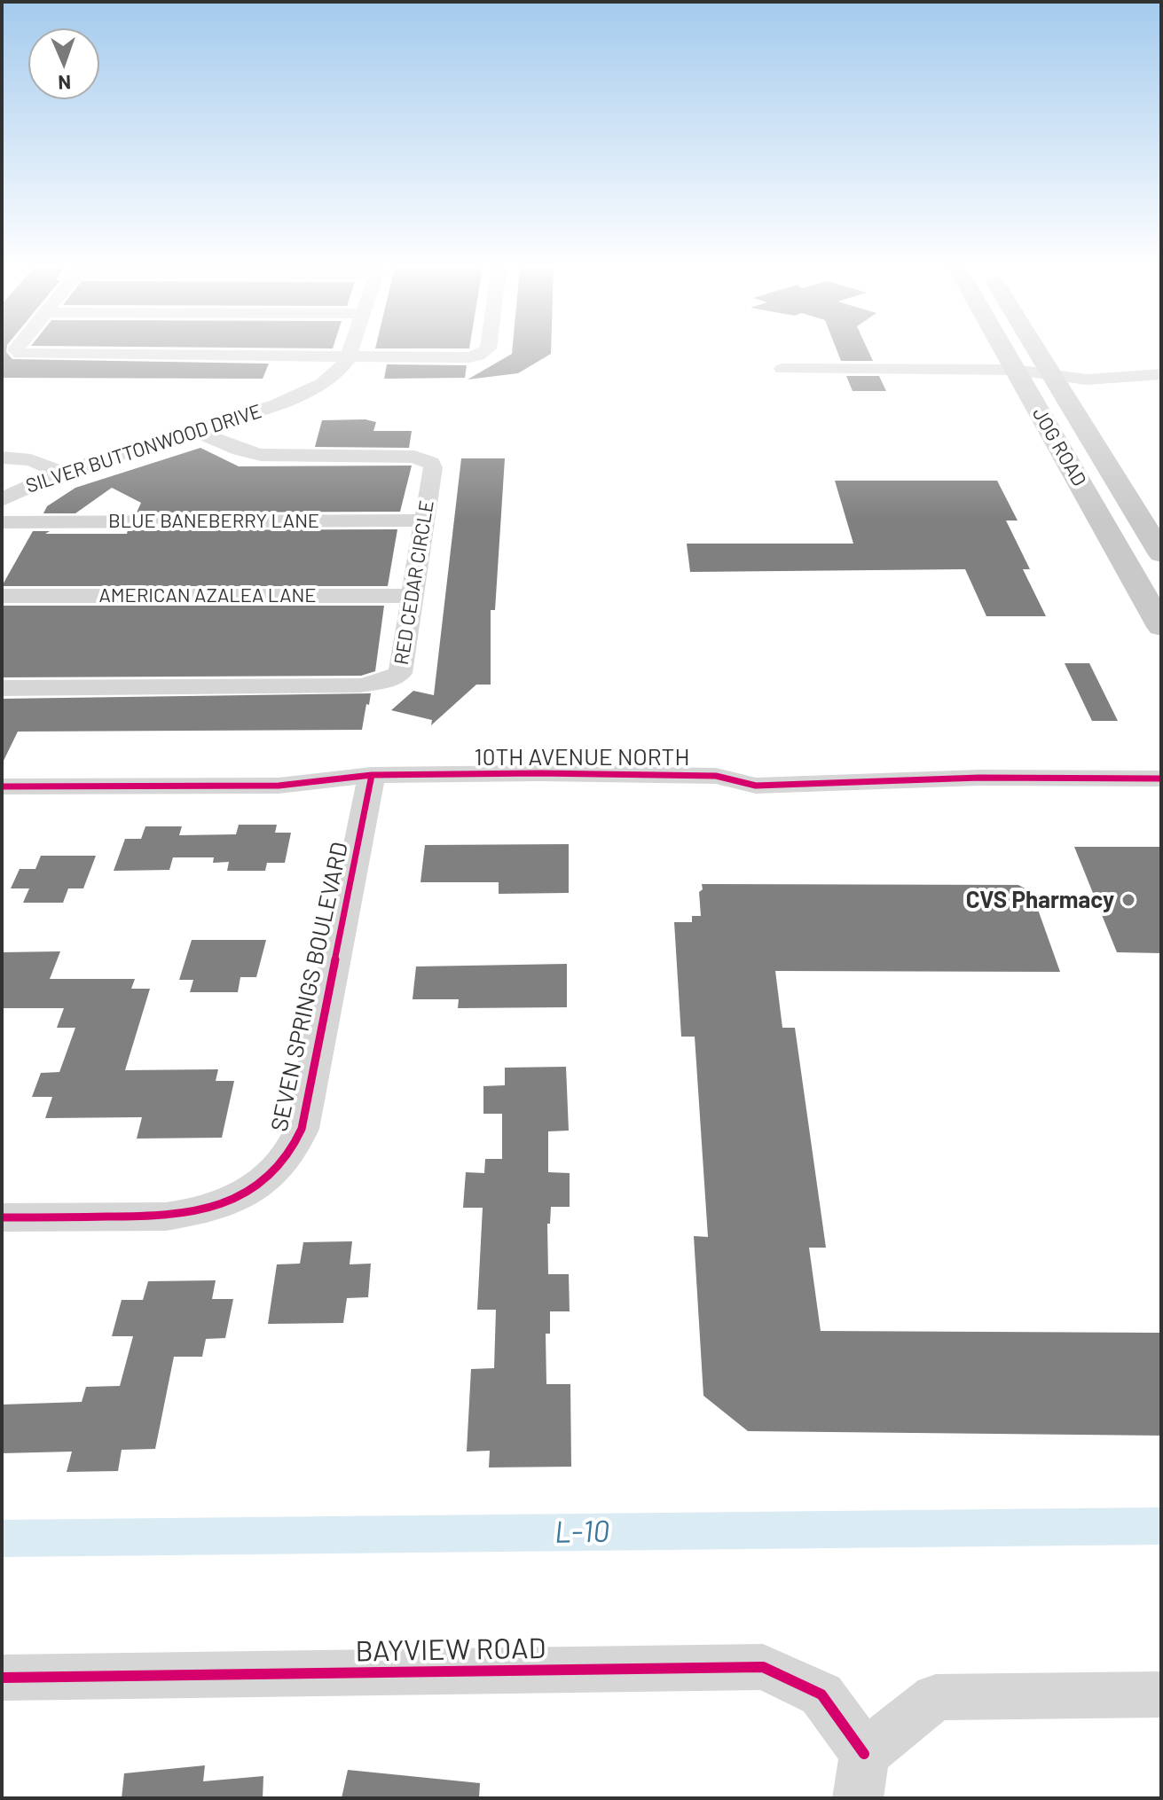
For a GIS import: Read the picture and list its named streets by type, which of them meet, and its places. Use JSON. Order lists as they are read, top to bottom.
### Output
{
  "streets": {
    "main road": ["JOG ROAD"],
    "street": [
      "SILVER BUTTONWOOD DRIVE",
      "BLUE BANEBERRY LANE",
      "RED CEDAR CIRCLE",
      "AMERICAN AZALEA LANE",
      "10TH AVENUE NORTH",
      "SEVEN SPRINGS BOULEVARD",
      "BAYVIEW ROAD"
    ]
  },
  "crossings": [
    ["SILVER BUTTONWOOD DRIVE", "RED CEDAR CIRCLE"],
    ["BLUE BANEBERRY LANE", "RED CEDAR CIRCLE"],
    ["RED CEDAR CIRCLE", "AMERICAN AZALEA LANE"],
    ["10TH AVENUE NORTH", "SEVEN SPRINGS BOULEVARD"]
  ],
  "water": ["L-10"],
  "places": ["CVS Pharmacy"],
  "north": "bottom"
}
